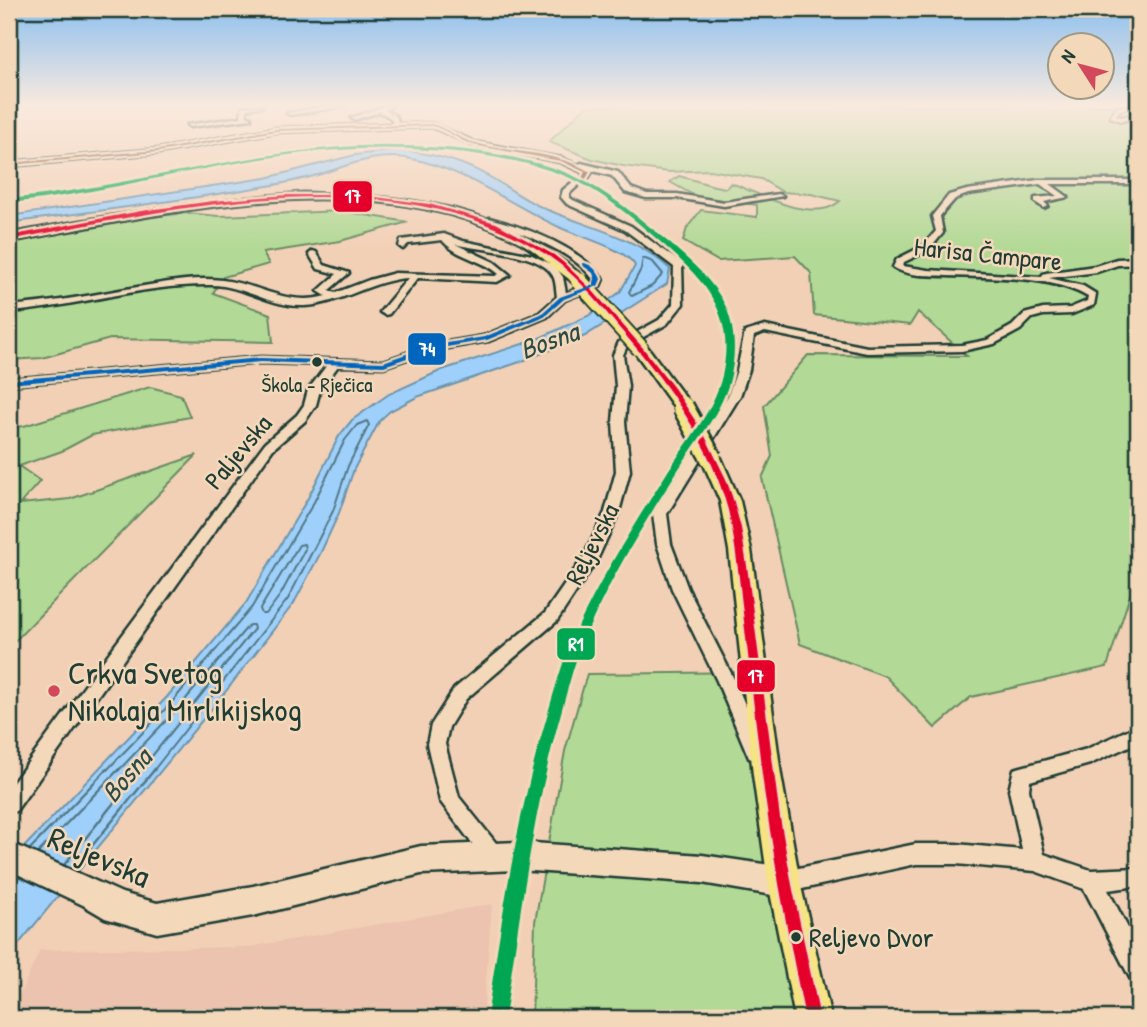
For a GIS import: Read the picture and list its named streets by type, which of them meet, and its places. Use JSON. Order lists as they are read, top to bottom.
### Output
{
  "streets": {
    "main road": ["Reljevska"],
    "street": ["Harisa Čampare", "Paljevska"]
  },
  "water": ["Bosna"],
  "places": ["Škola - Rječica", "Crkva Svetog Nikolaja Mirlikijskog", "Reljevo Dvor"],
  "lines": ["transit line R1", "transit line 17", "transit line 74"],
  "north": "top left"
}
